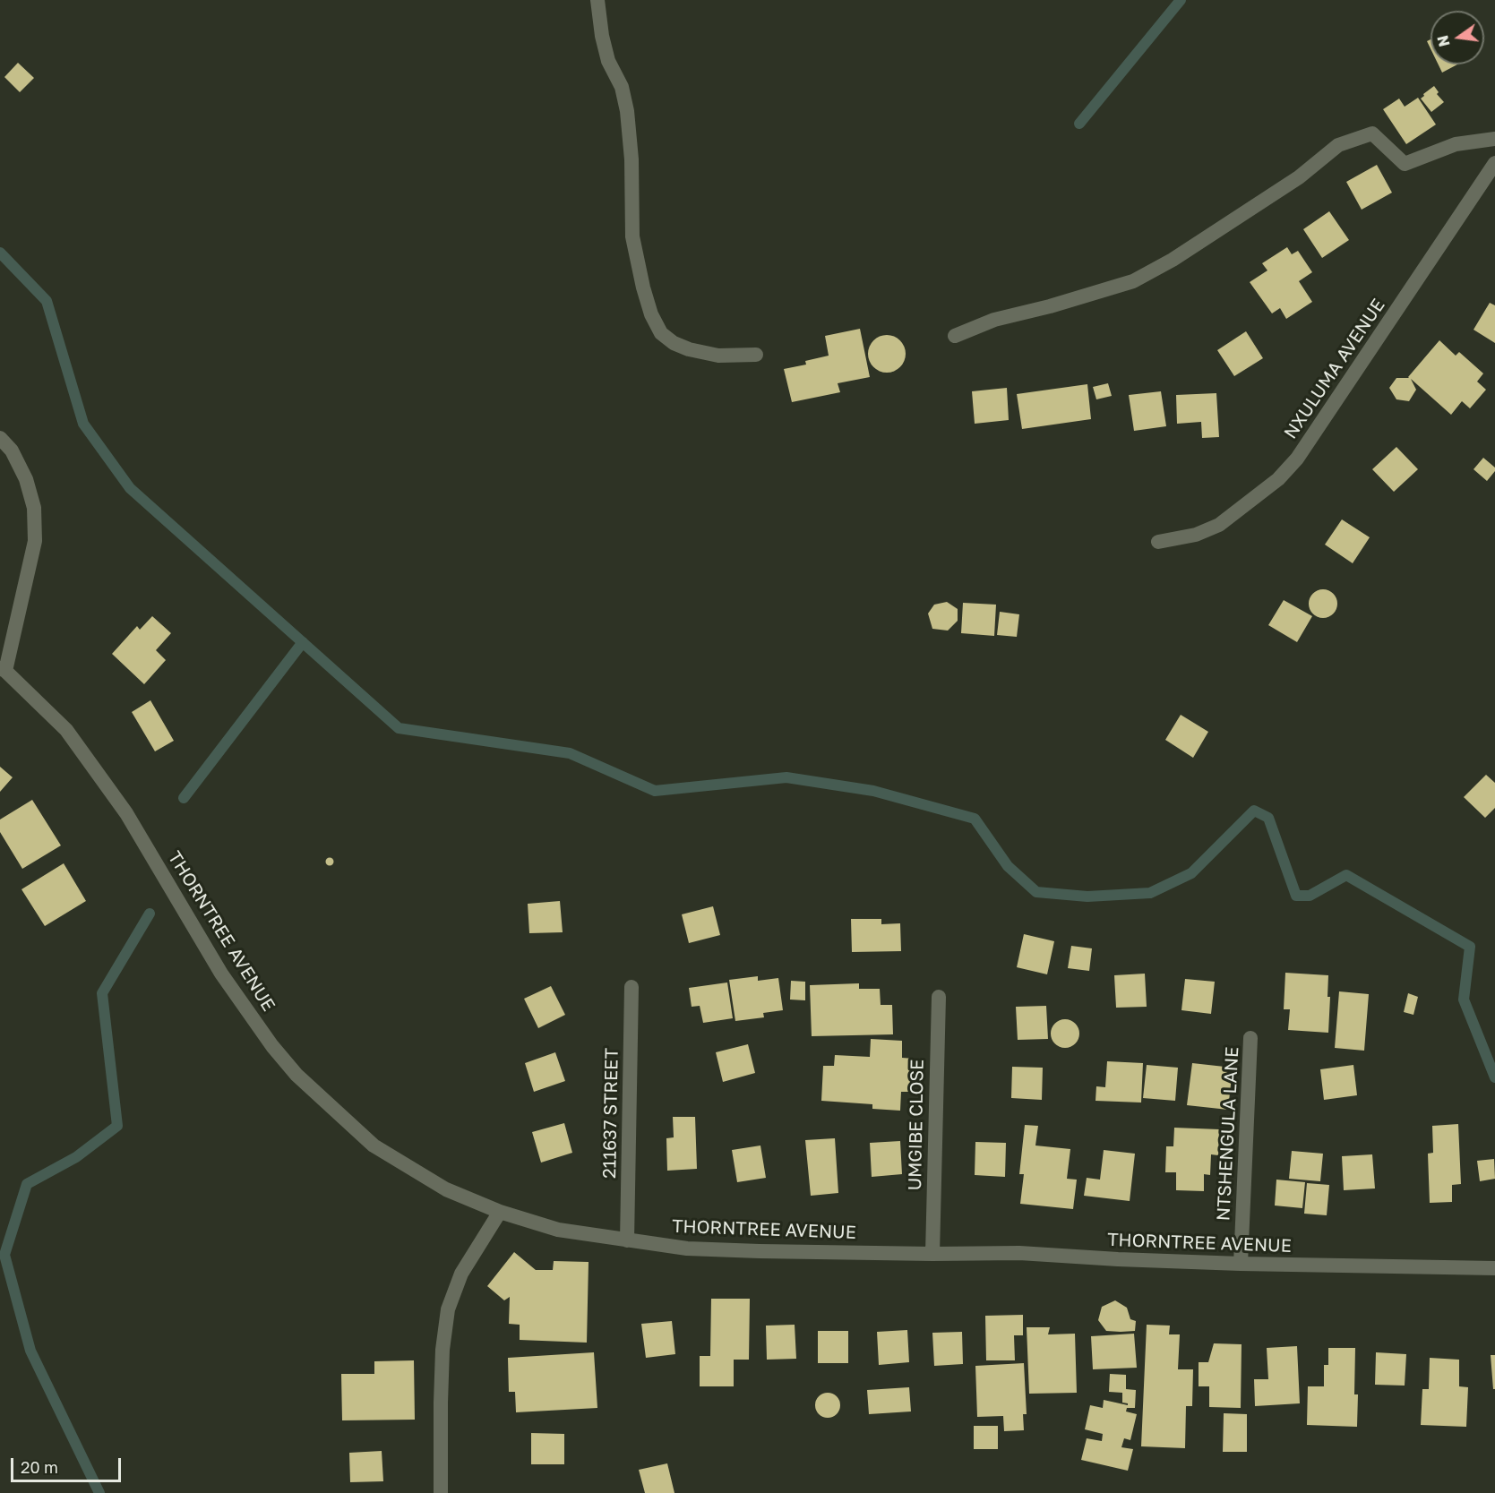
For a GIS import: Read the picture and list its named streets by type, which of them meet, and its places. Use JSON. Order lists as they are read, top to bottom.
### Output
{
  "streets": {
    "street": [
      "NXULUMA AVENUE",
      "THORNTREE AVENUE",
      "211637 STREET",
      "UMGIBE CLOSE",
      "NTSHENGULA LANE"
    ]
  },
  "crossings": [
    ["THORNTREE AVENUE", "211637 STREET"],
    ["THORNTREE AVENUE", "UMGIBE CLOSE"],
    ["THORNTREE AVENUE", "NTSHENGULA LANE"]
  ],
  "scale_bar": "20 m",
  "north": "left"
}
